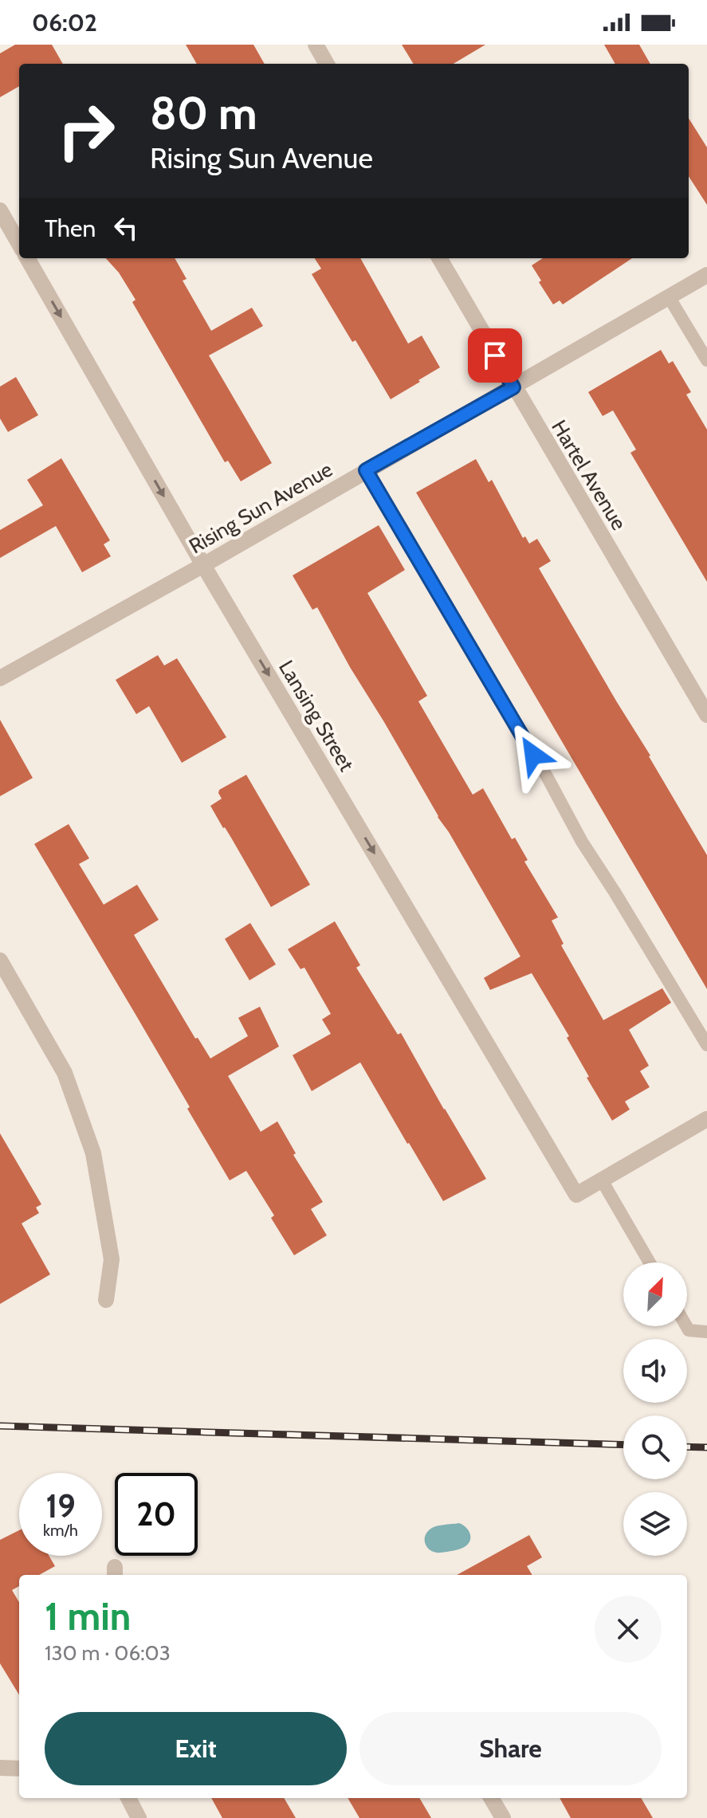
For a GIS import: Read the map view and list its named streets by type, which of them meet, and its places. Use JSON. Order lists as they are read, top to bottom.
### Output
{
  "streets": {
    "street": ["Hartel Avenue", "Rising Sun Avenue", "Lansing Street"]
  },
  "crossings": [
    ["Hartel Avenue", "Rising Sun Avenue"],
    ["Rising Sun Avenue", "Lansing Street"]
  ],
  "one_way": ["Lansing Street"],
  "north": "top right",
  "page": {
    "status": "06:02",
    "turn": ["80 m", "Rising Sun Avenue"],
    "then": "Then",
    "speed": "19 km/h",
    "limit": "20",
    "heading": ["1 min", "130 m · 06:03"],
    "buttons": ["Exit", "Share"]
  }
}
